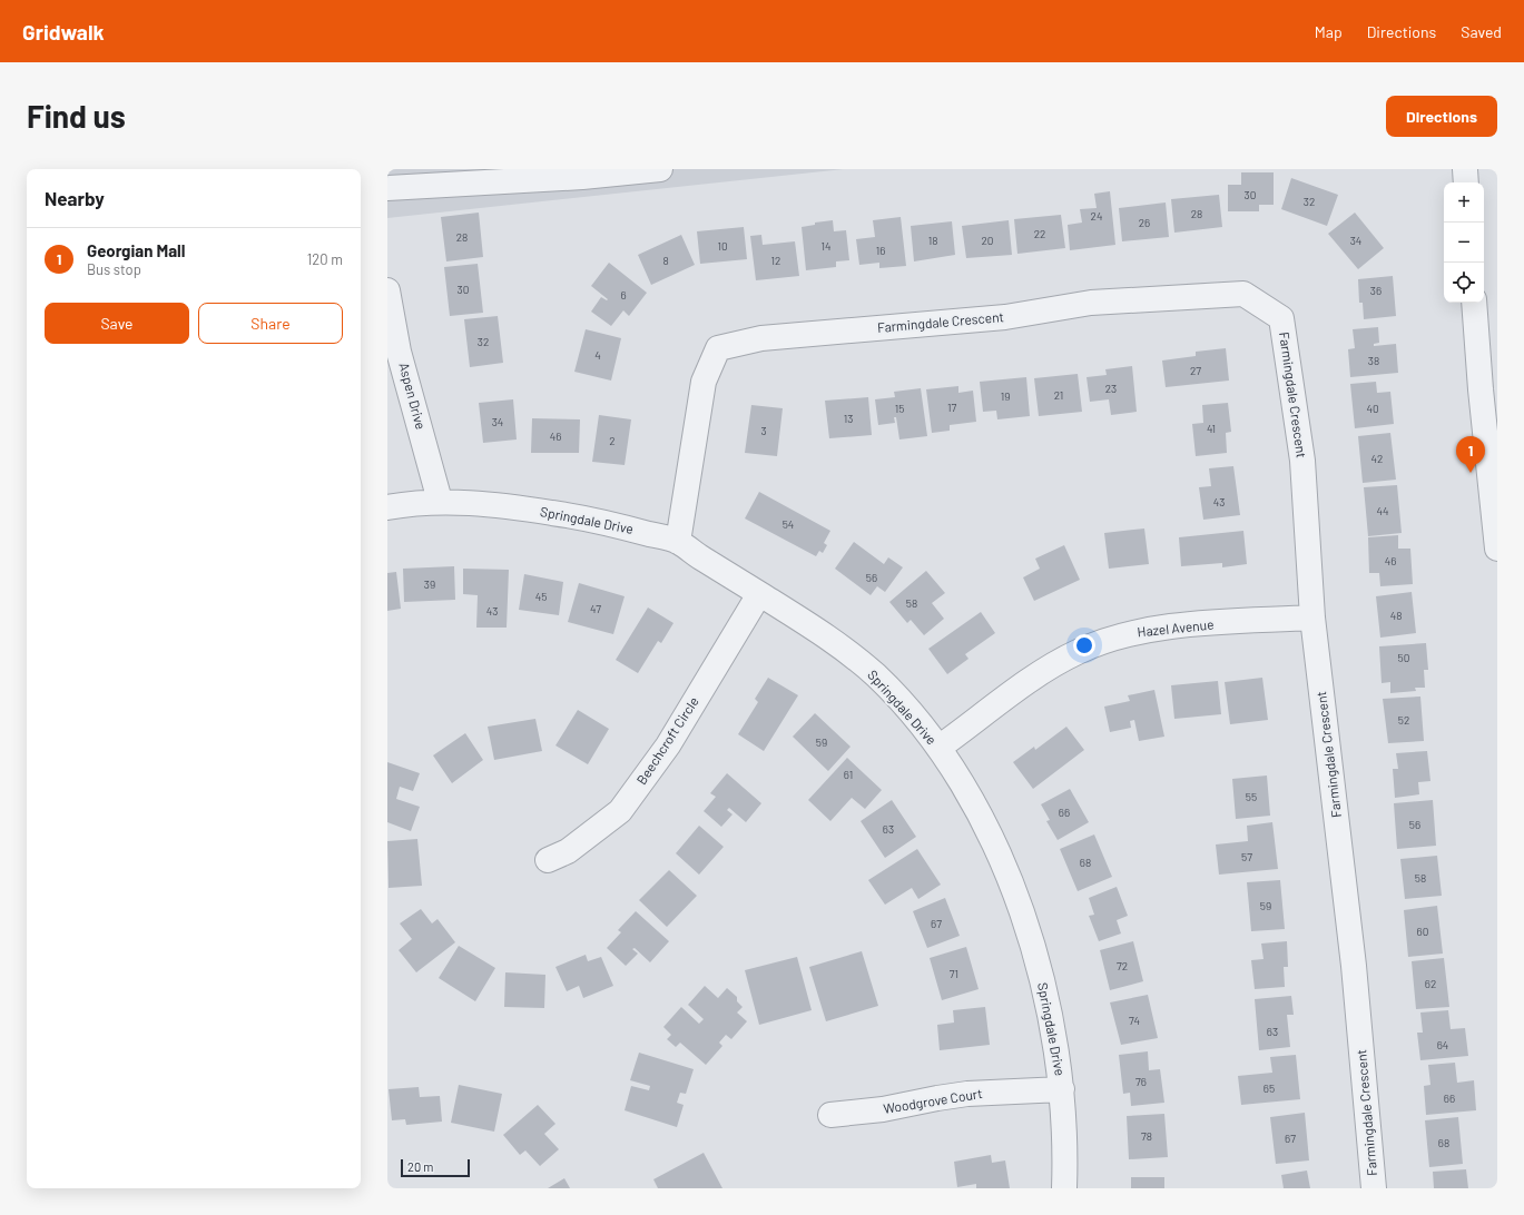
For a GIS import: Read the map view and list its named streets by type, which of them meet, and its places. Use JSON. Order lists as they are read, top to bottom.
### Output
{
  "streets": {
    "street": [
      "Farmingdale Crescent",
      "Aspen Drive",
      "Springdale Drive",
      "Hazel Avenue",
      "Beechcroft Circle",
      "Woodgrove Court"
    ]
  },
  "crossings": [
    ["Farmingdale Crescent", "Springdale Drive"],
    ["Farmingdale Crescent", "Hazel Avenue"],
    ["Aspen Drive", "Springdale Drive"],
    ["Springdale Drive", "Hazel Avenue"],
    ["Springdale Drive", "Beechcroft Circle"],
    ["Springdale Drive", "Woodgrove Court"]
  ],
  "house_numbers": [
    "30",
    "32",
    "28",
    "24",
    "26",
    "22",
    "28",
    "18",
    "20",
    "34",
    "10",
    "14",
    "16",
    "8",
    "12",
    "30",
    "36",
    "6",
    "32",
    "4",
    "38",
    "27",
    "23",
    "21",
    "19",
    "17",
    "15",
    "40",
    "13",
    "34",
    "41",
    "3",
    "46",
    "2",
    "42",
    "43",
    "44",
    "54",
    "46",
    "56",
    "39",
    "45",
    "58",
    "47",
    "43",
    "48",
    "50",
    "52",
    "59",
    "61",
    "55",
    "66",
    "56",
    "63",
    "57",
    "68",
    "58",
    "59",
    "67",
    "60",
    "72",
    "71",
    "62",
    "74",
    "63",
    "64",
    "76",
    "65",
    "66",
    "78",
    "67",
    "68"
  ],
  "scale_bar": "20 m",
  "page": {
    "header": "Gridwalk",
    "nav": ["Map", "Directions", "Saved"],
    "buttons": [
      "Directions",
      ["Save", "Share"]
    ],
    "title": "Find us",
    "heading": "Nearby",
    "map_buttons": ["+", "−"],
    "list": [
      {
        "mark": "1",
        "name": "Georgian Mall",
        "note": "Bus stop",
        "value": "120 m"
      }
    ],
    "pins": "1",
    "scale": "20 m"
  }
}
